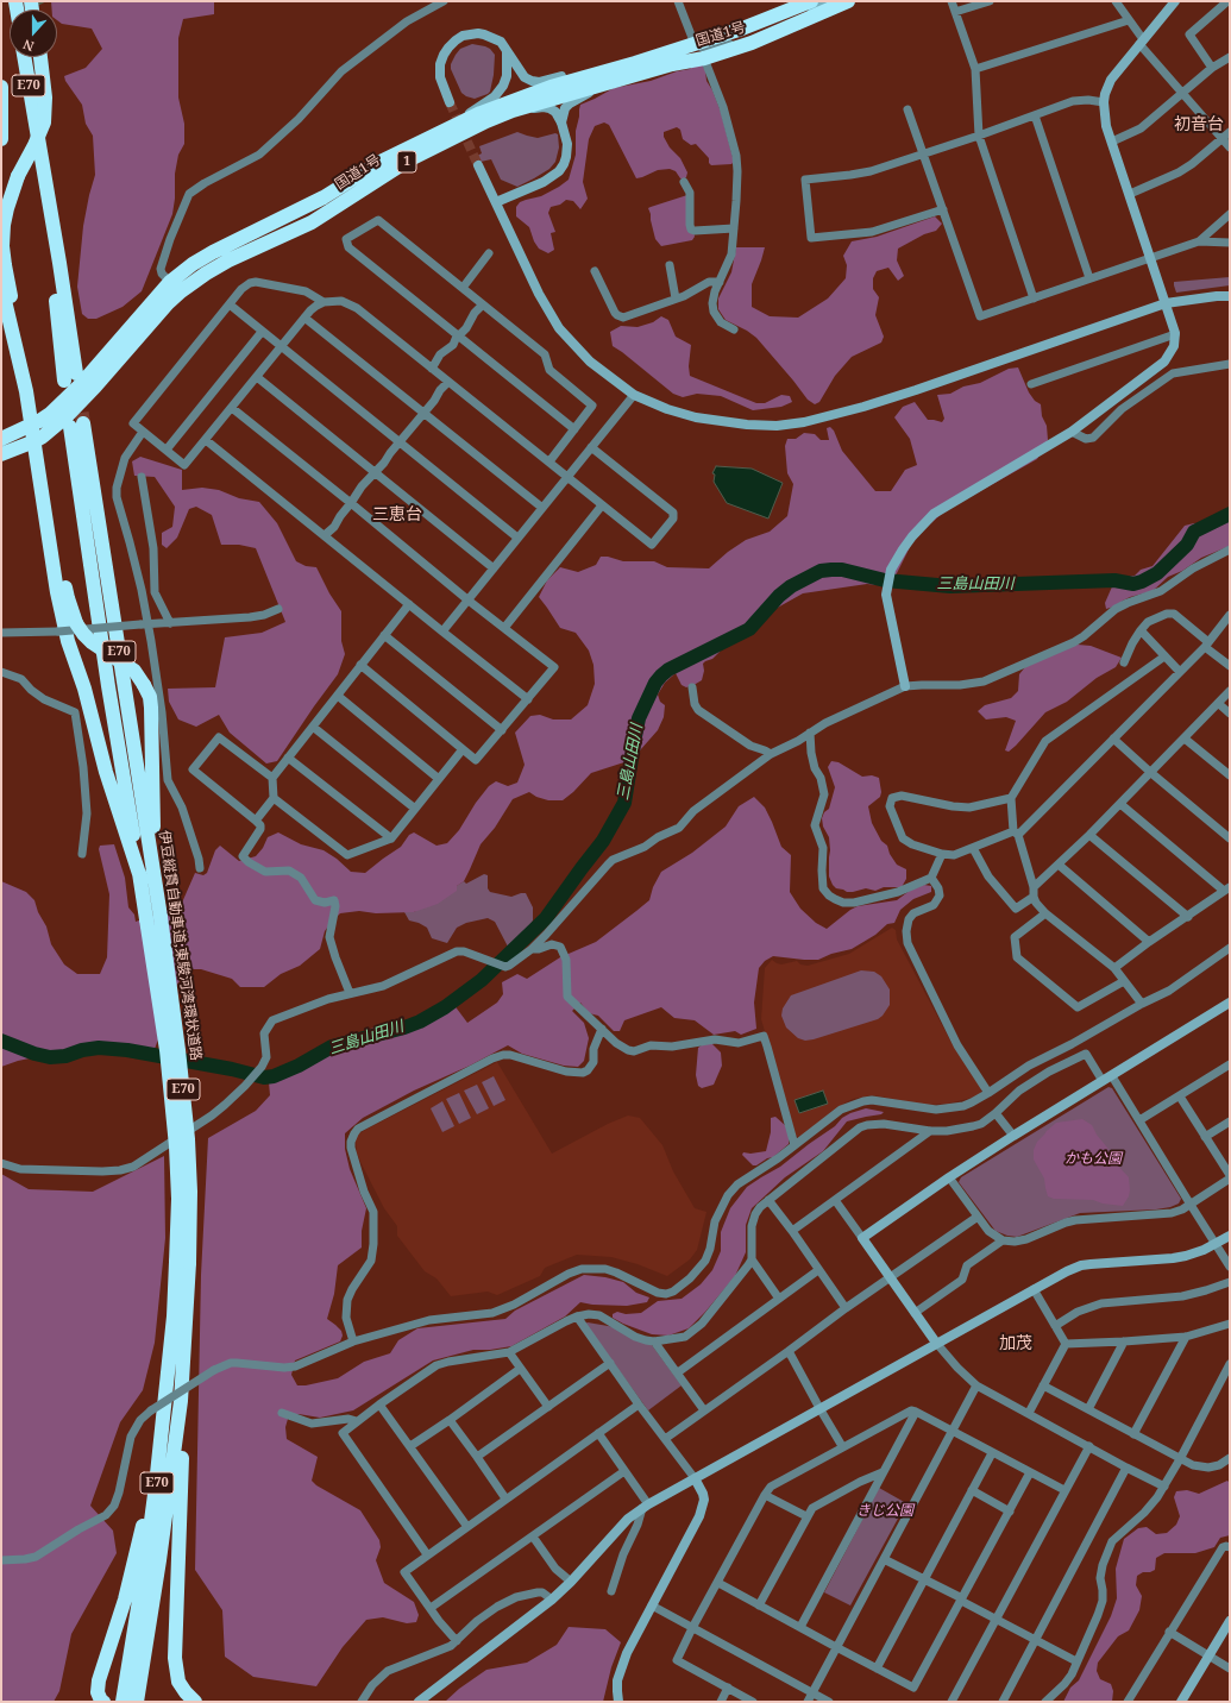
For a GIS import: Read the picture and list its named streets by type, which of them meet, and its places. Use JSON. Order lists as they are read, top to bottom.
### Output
{
  "streets": {
    "highway": [
      "国道1号",
      "E70",
      "1",
      "伊豆縦貫自動車道;東駿河湾環状道路"
    ]
  },
  "districts": ["初音台", "三恵台", "加茂"],
  "water": ["三島山田川"],
  "parks": ["かも公園", "きじ公園"],
  "north": "bottom"
}
